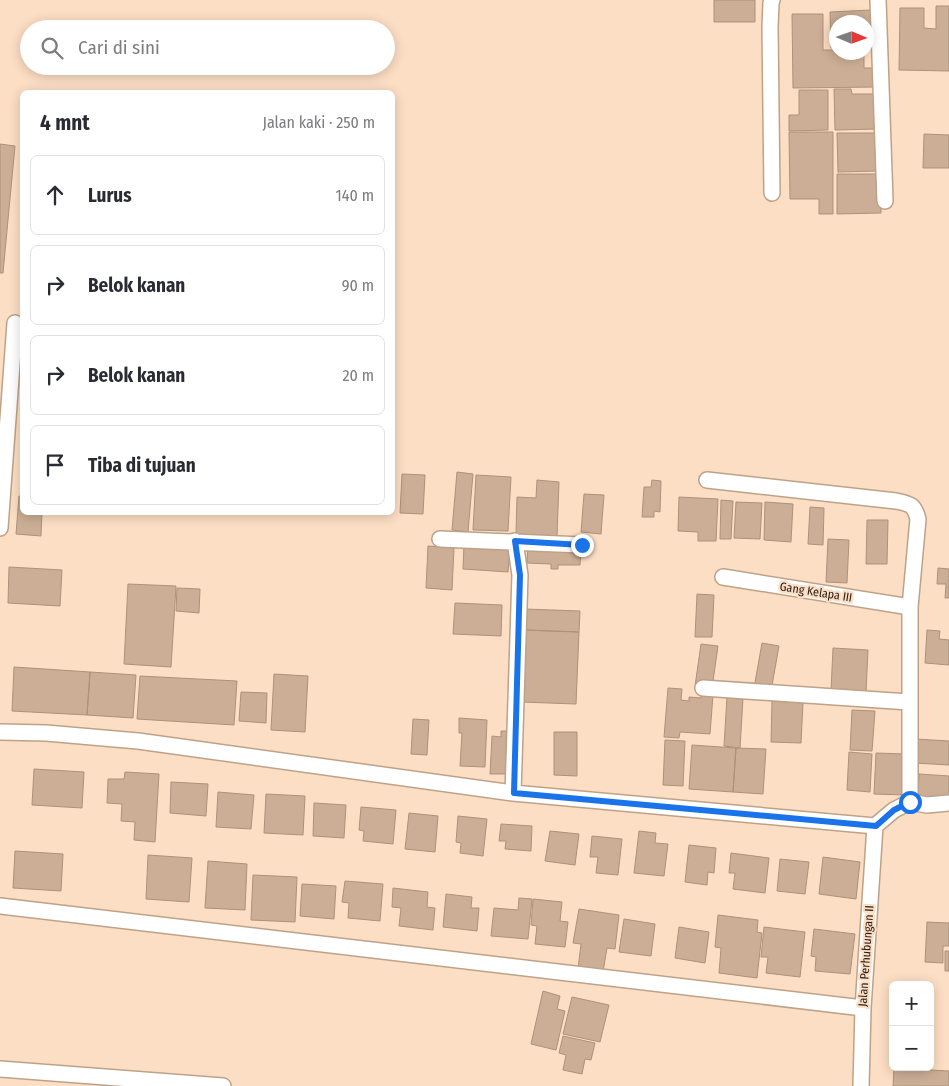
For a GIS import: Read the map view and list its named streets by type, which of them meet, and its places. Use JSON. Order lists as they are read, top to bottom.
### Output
{
  "streets": {
    "street": ["Gang Kelapa III", "Jalan Perhubungan II"]
  },
  "north": "right",
  "page": {
    "search": "Cari di sini",
    "heading": ["4 mnt", "Jalan kaki · 250 m"],
    "list": [
      ["Lurus", "140 m"],
      ["Belok kanan", "90 m"],
      ["Belok kanan", "20 m"],
      "Tiba di tujuan"
    ],
    "map_buttons": ["+", "−"]
  }
}
